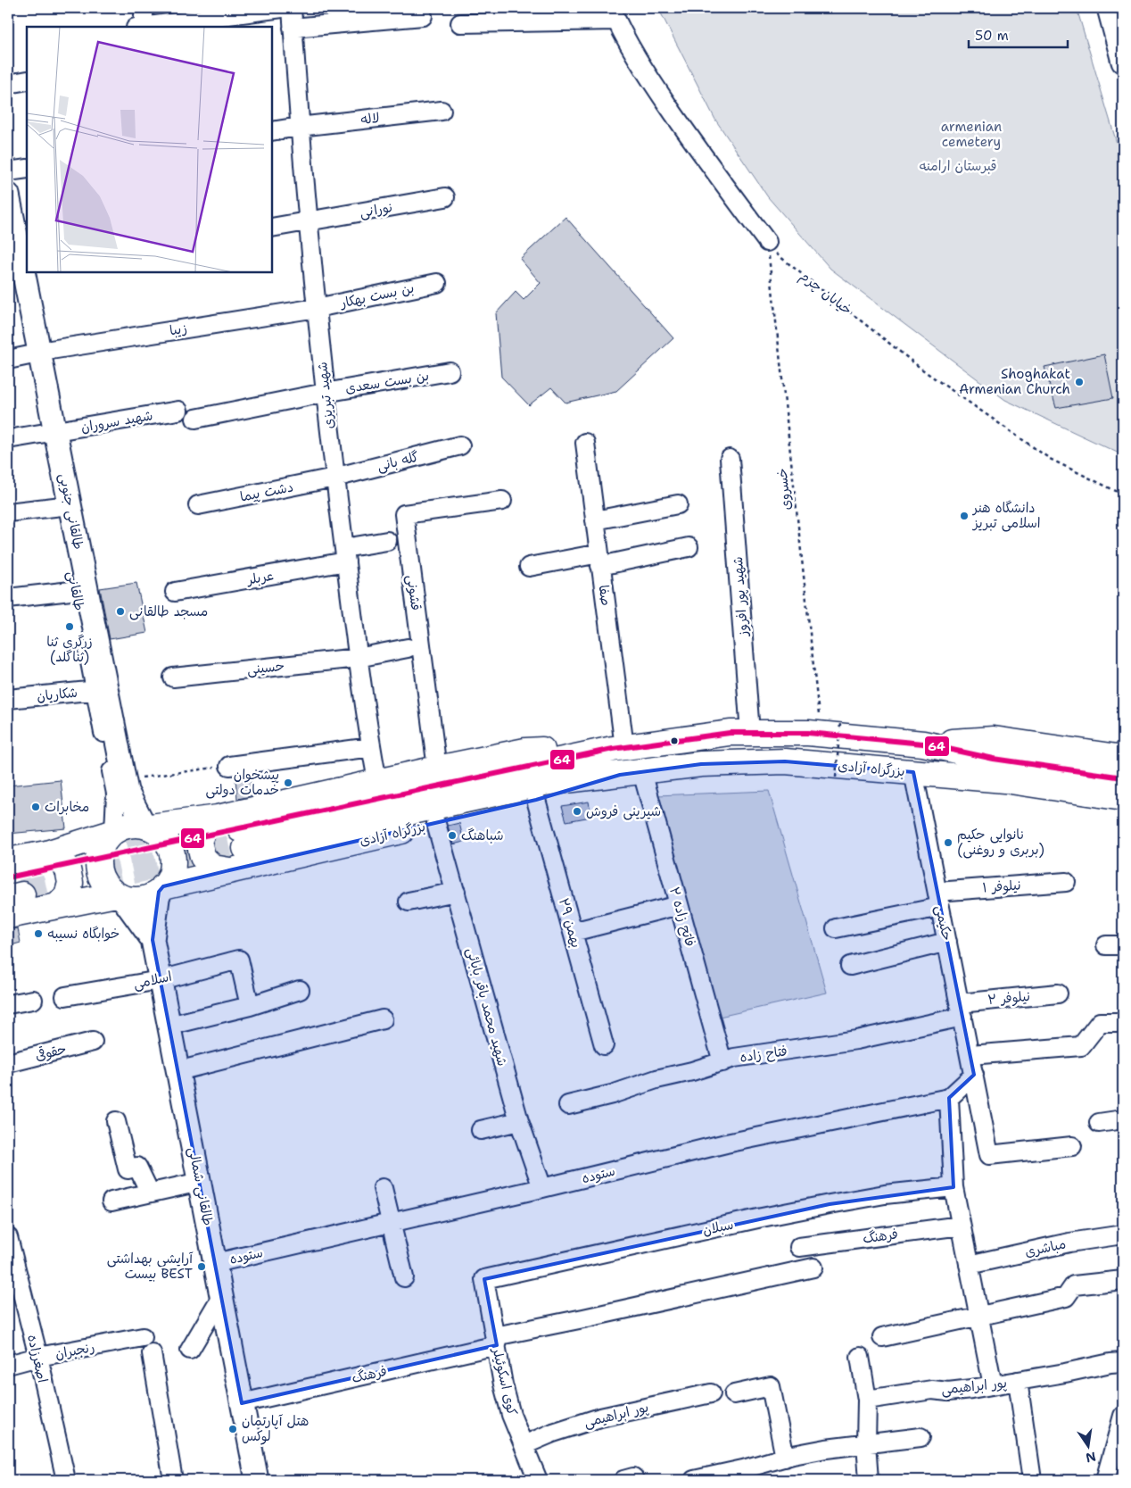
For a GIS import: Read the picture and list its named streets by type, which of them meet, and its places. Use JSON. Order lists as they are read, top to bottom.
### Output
{
  "streets": {
    "highway": ["بزرگراه آزادی"],
    "main road": ["طالقانی جنوبی", "طالقانی شمالی"],
    "street": [
      "لاله",
      "نورانی",
      "بن بست بهکار",
      "زیبا",
      "بن بست سعدی",
      "شهید تبریزی",
      "شهید سروران",
      "گله بانی",
      "دشت پیما",
      "عربلر",
      "قشونی",
      "صفا",
      "شهید پور افروز",
      "حسینی",
      "شکاریان",
      "نیلوفر ۱",
      "فاتح زاده ۲",
      "۲۹ بهمن",
      "حکیمی",
      "اسلامی",
      "نیلوفر ۲",
      "شهید محمد باقر بابائی",
      "حقوقی",
      "فتاح زاده",
      "ستوده",
      "سبلان",
      "فرهنگ",
      "مباشری",
      "رنجبران",
      "اصغرزاده",
      "کوی اسکوئیلر",
      "پور ابراهیمی"
    ],
    "path": ["خیابان چرم", "خسروی"]
  },
  "crossings": [
    ["لاله", "شهید تبریزی"],
    ["نورانی", "شهید تبریزی"],
    ["خیابان چرم", "خسروی"],
    ["بن بست بهکار", "زیبا"],
    ["بن بست بهکار", "شهید تبریزی"],
    ["زیبا", "شهید تبریزی"],
    ["زیبا", "طالقانی جنوبی"],
    ["بن بست سعدی", "شهید تبریزی"],
    ["شهید تبریزی", "گله بانی"],
    ["شهید تبریزی", "دشت پیما"],
    ["شهید تبریزی", "عربلر"],
    ["شهید تبریزی", "حسینی"],
    ["شهید تبریزی", "بزرگراه آزادی"],
    ["شهید سروران", "طالقانی جنوبی"],
    ["گله بانی", "دشت پیما"],
    ["خسروی", "بزرگراه آزادی"],
    ["طالقانی جنوبی", "شکاریان"],
    ["طالقانی جنوبی", "بزرگراه آزادی"],
    ["طالقانی جنوبی", "طالقانی شمالی"],
    ["قشونی", "بزرگراه آزادی"],
    ["صفا", "بزرگراه آزادی"],
    ["شهید پور افروز", "بزرگراه آزادی"],
    ["بزرگراه آزادی", "فاتح زاده ۲"],
    ["بزرگراه آزادی", "۲۹ بهمن"],
    ["بزرگراه آزادی", "حکیمی"],
    ["بزرگراه آزادی", "شهید محمد باقر بابائی"],
    ["بزرگراه آزادی", "طالقانی شمالی"],
    ["نیلوفر ۱", "حکیمی"],
    ["فاتح زاده ۲", "فتاح زاده"],
    ["حکیمی", "نیلوفر ۲"],
    ["حکیمی", "فتاح زاده"],
    ["اسلامی", "طالقانی شمالی"],
    ["نیلوفر ۲", "فتاح زاده"],
    ["شهید محمد باقر بابائی", "ستوده"],
    ["ستوده", "طالقانی شمالی"],
    ["طالقانی شمالی", "فرهنگ"],
    ["سبلان", "کوی اسکوئیلر"],
    ["فرهنگ", "کوی اسکوئیلر"],
    ["رنجبران", "اصغرزاده"],
    ["کوی اسکوئیلر", "پور ابراهیمی"]
  ],
  "parks": ["armenian cemetery", "قبرستان ارامنه"],
  "places": [
    "Shoghakat Armenian Church",
    "دانشگاه هنر اسلامی تبریز",
    "مسجد طالقانی",
    "زرگری ثنا (ثناگلد)",
    "پیشخوان خدمات دولتی",
    "مخابرات",
    "شیرینی فروش",
    "شباهنگ",
    "نانوایی حکیم (بربری و روغنی)",
    "خوابگاه نسیبه",
    "آرایشی بهداشتی بیست BEST",
    "هتل آپارتمان لوکس"
  ],
  "lines": ["transit line 64"],
  "scale_bar": "50 m",
  "north": "bottom"
}
